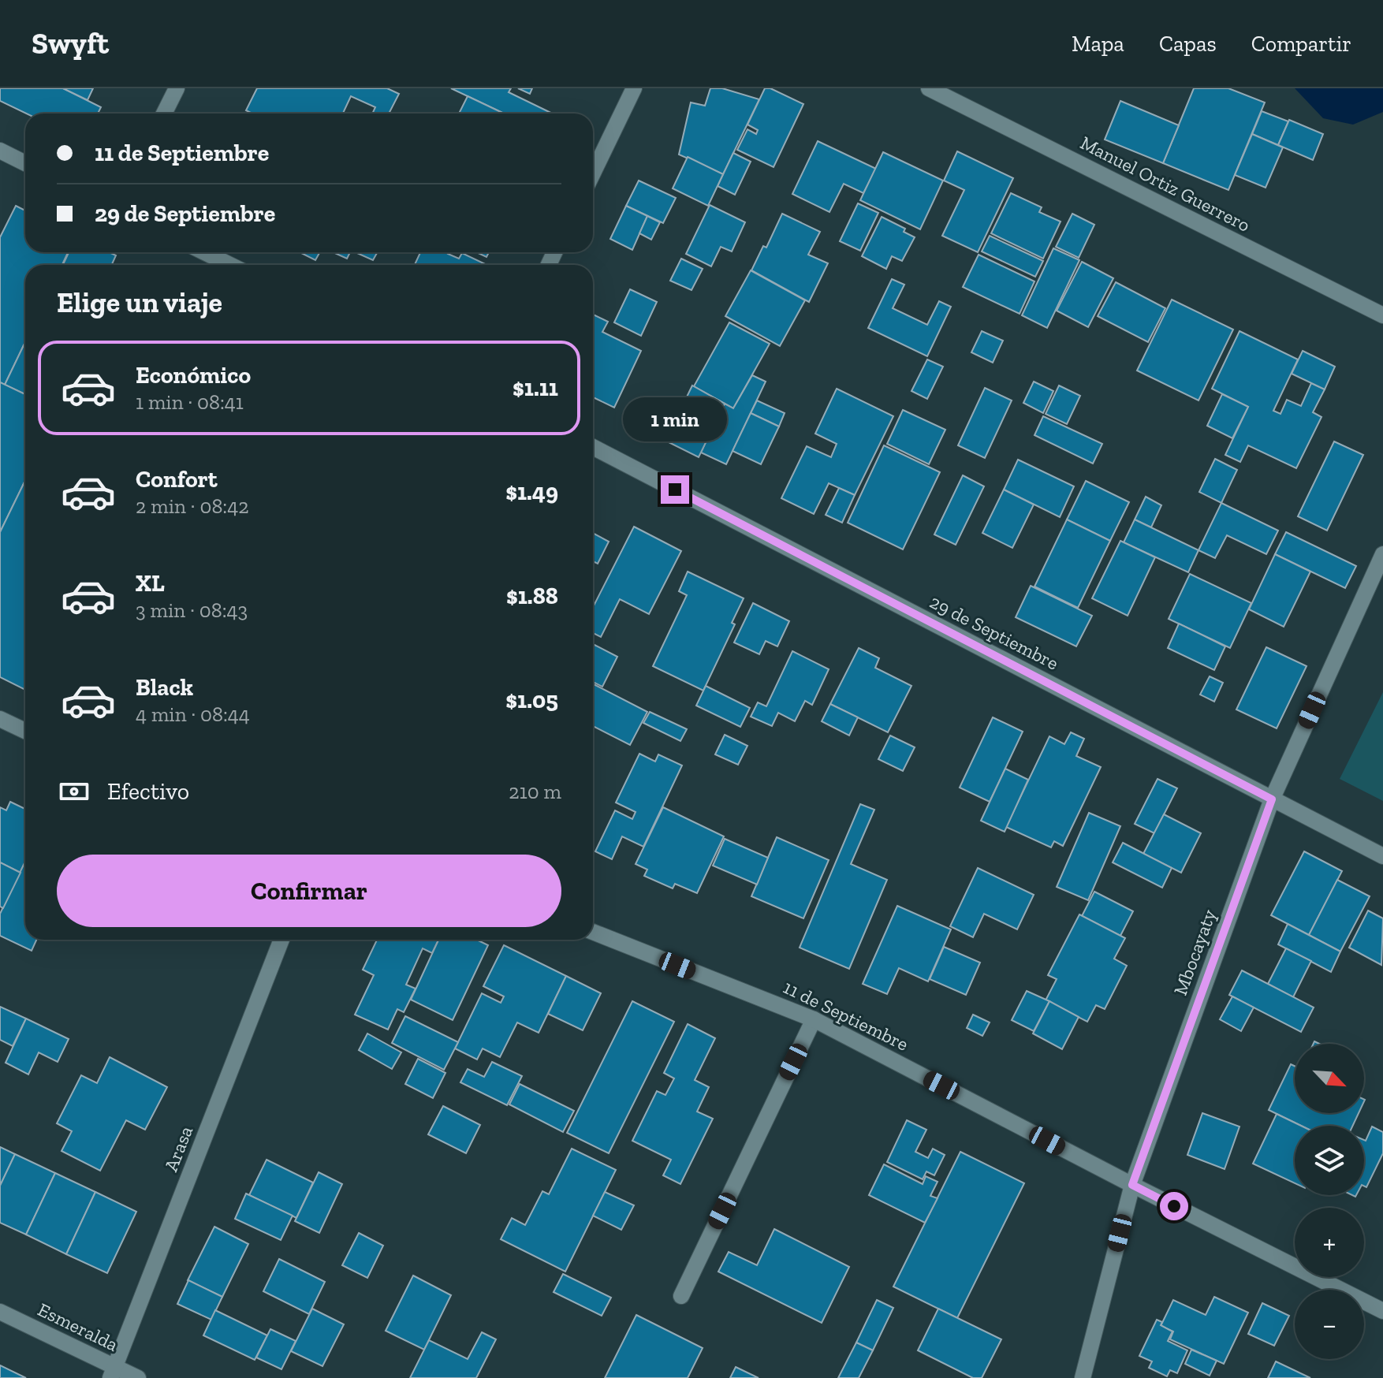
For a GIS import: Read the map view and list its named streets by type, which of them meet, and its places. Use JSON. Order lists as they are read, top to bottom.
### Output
{
  "streets": {
    "street": [
      "Manuel Ortiz Guerrero",
      "29 de Septiembre",
      "Mbocayaty",
      "11 de Septiembre",
      "Arasa",
      "Esmeralda"
    ]
  },
  "crossings": [
    ["29 de Septiembre", "Mbocayaty"],
    ["Mbocayaty", "11 de Septiembre"],
    ["Arasa", "Esmeralda"]
  ],
  "north": "bottom right",
  "page": {
    "header": "Swyft",
    "nav": ["Mapa", "Capas", "Compartir"],
    "banner": ["11 de Septiembre", "29 de Septiembre"],
    "heading": "Elige un viaje",
    "list": [
      {
        "name": "Económico",
        "note": "1 min · 08:41",
        "value": "$1.11"
      },
      {
        "name": "Confort",
        "note": "2 min · 08:42",
        "value": "$1.49"
      },
      {
        "name": "XL",
        "note": "3 min · 08:43",
        "value": "$1.88"
      },
      {
        "name": "Black",
        "note": "4 min · 08:44",
        "value": "$1.05"
      }
    ],
    "bubble": "1 min",
    "pay": ["Efectivo", "210 m"],
    "buttons": "Confirmar",
    "map_buttons": ["+", "−"]
  }
}
